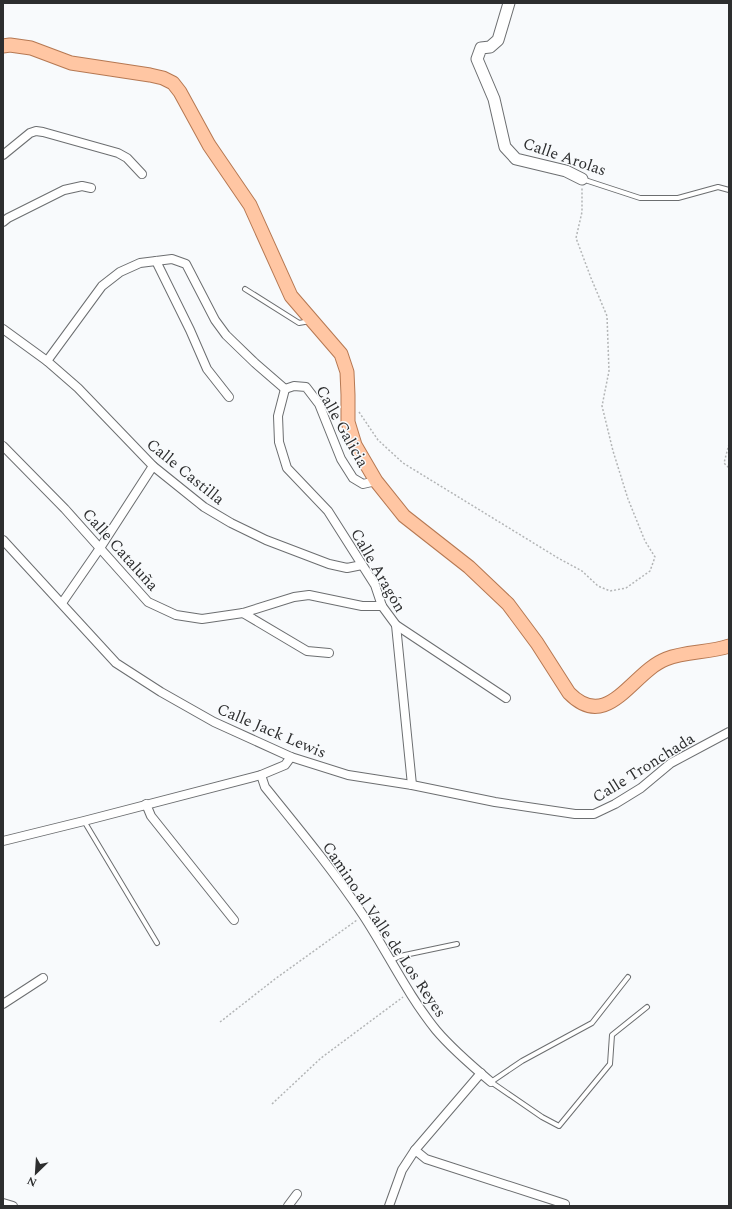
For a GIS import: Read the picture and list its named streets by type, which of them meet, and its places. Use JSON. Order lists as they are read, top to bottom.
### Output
{
  "streets": {
    "street": [
      "Calle Arolas",
      "Calle Galicia",
      "Calle Castilla",
      "Calle Cataluña",
      "Calle Aragón",
      "Calle Jack Lewis",
      "Calle Tronchada",
      "Camino al Valle de Los Reyes"
    ]
  },
  "crossings": [
    ["Calle Galicia", "Calle Aragón"],
    ["Calle Castilla", "Calle Aragón"],
    ["Calle Cataluña", "Calle Aragón"],
    ["Calle Aragón", "Calle Jack Lewis"],
    ["Calle Jack Lewis", "Calle Tronchada"]
  ],
  "north": "bottom left"
}
